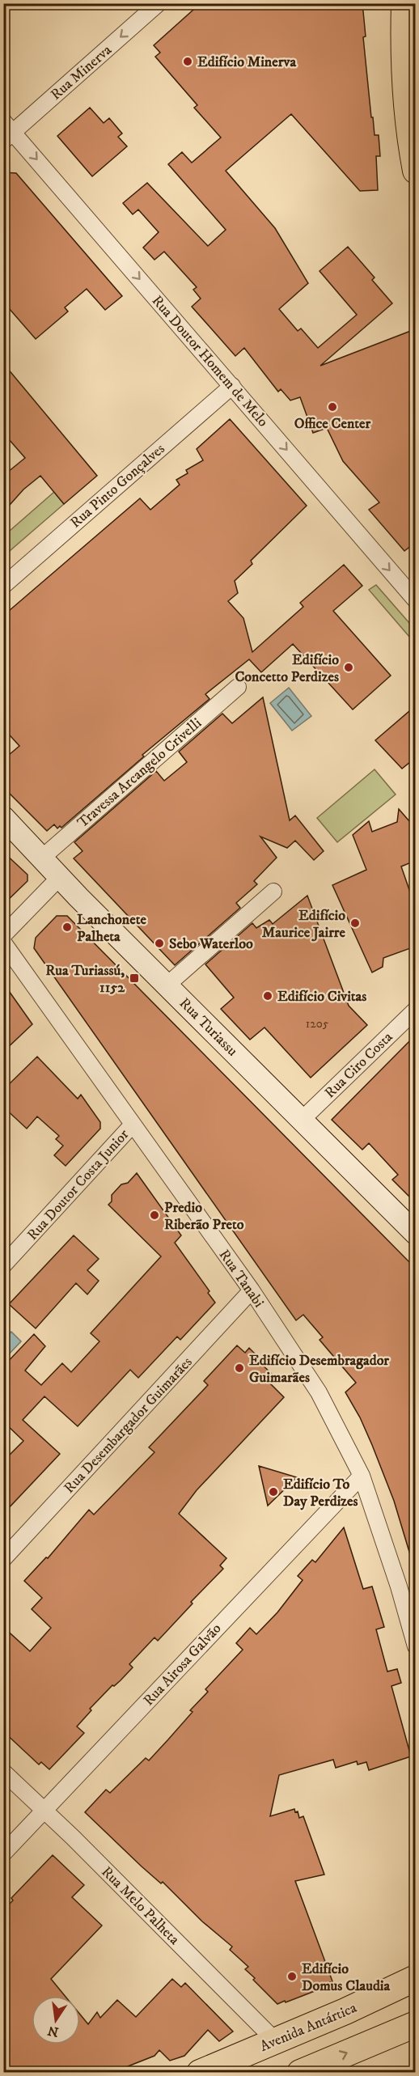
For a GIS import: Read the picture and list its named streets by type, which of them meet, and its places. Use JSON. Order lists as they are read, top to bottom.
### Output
{
  "streets": {
    "main road": ["Avenida Antártica"],
    "street": [
      "Rua Minerva",
      "Rua Doutor Homem de Melo",
      "Rua Pinto Gonçalves",
      "Travessa Arcangelo Crivelli",
      "Rua Turiassu",
      "Rua Ciro Costa",
      "Rua Doutor Costa Junior",
      "Rua Tanabi",
      "Rua Desembargador Guimarães",
      "Rua Airosa Galvão",
      "Rua Melo Palheta"
    ]
  },
  "crossings": [
    ["Rua Minerva", "Rua Doutor Homem de Melo"],
    ["Rua Doutor Homem de Melo", "Rua Pinto Gonçalves"],
    ["Travessa Arcangelo Crivelli", "Rua Turiassu"],
    ["Rua Turiassu", "Rua Ciro Costa"],
    ["Rua Doutor Costa Junior", "Rua Tanabi"],
    ["Rua Tanabi", "Rua Desembargador Guimarães"],
    ["Rua Tanabi", "Rua Airosa Galvão"],
    ["Rua Airosa Galvão", "Rua Melo Palheta"],
    ["Rua Melo Palheta", "Avenida Antártica"]
  ],
  "one_way": ["Rua Minerva", "Rua Doutor Homem de Melo"],
  "places": {
    "other": [
      "Edifício Minerva",
      "Office Center",
      "Edifício Concetto Perdizes",
      "Edifício Maurice Jairre",
      "Lanchonete Palheta",
      "Sebo Waterloo",
      "Edifício Civitas",
      "Predio Riberão Preto",
      "Edifício Desembragador Guimarães",
      "Edifício To Day Perdizes",
      "Edifício Domus Claudia"
    ],
    "transit": ["Rua Turiassú, 1152"]
  },
  "house_numbers": ["1205"],
  "north": "bottom"
}
